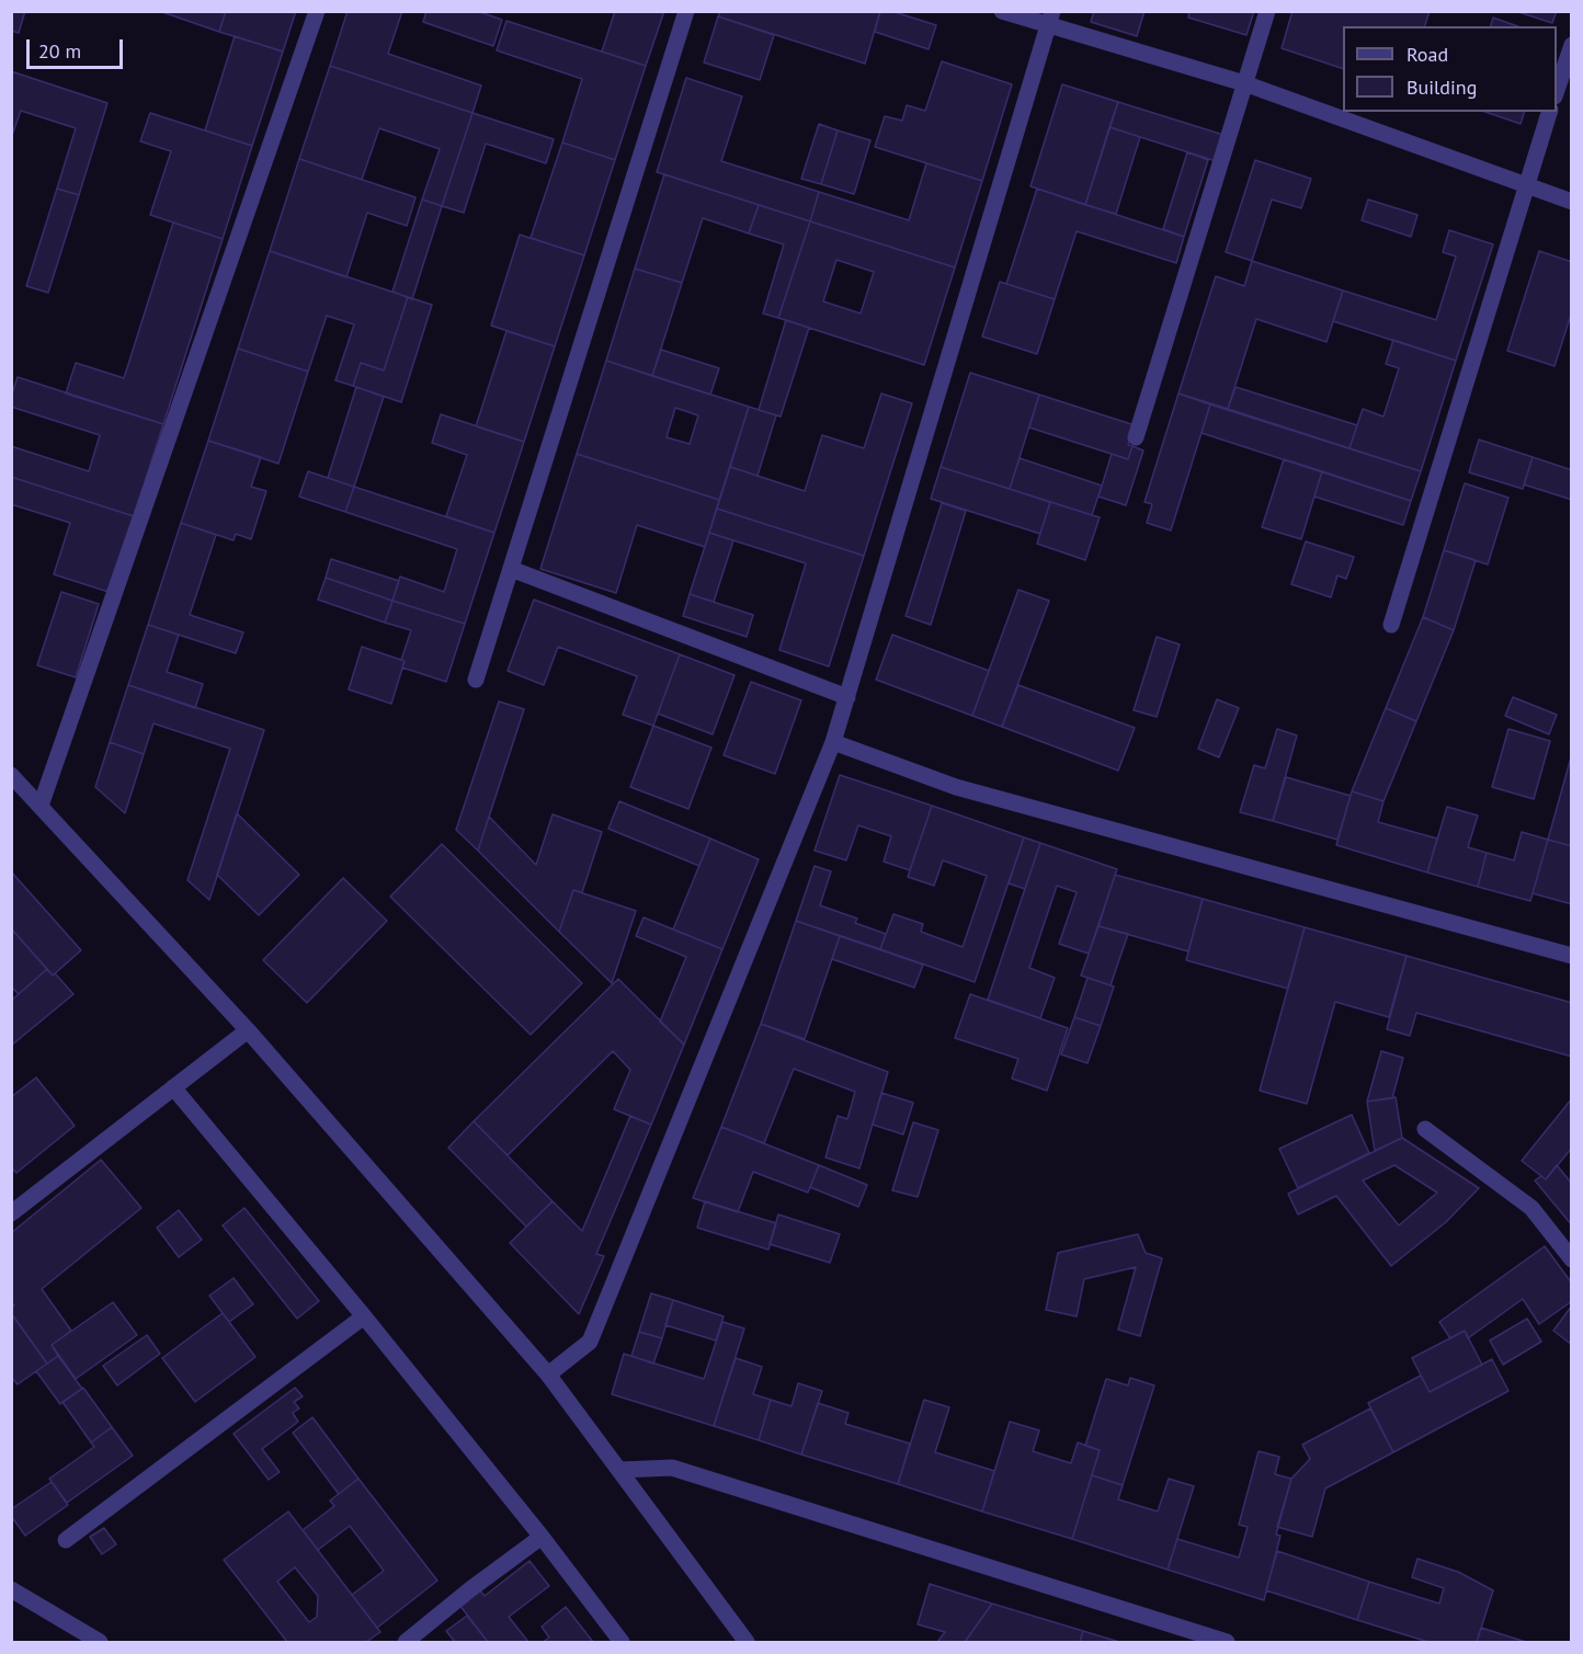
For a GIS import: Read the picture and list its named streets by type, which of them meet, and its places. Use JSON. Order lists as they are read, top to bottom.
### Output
{
  "legend": ["Road", "Building"],
  "scale_bar": "20 m"
}
